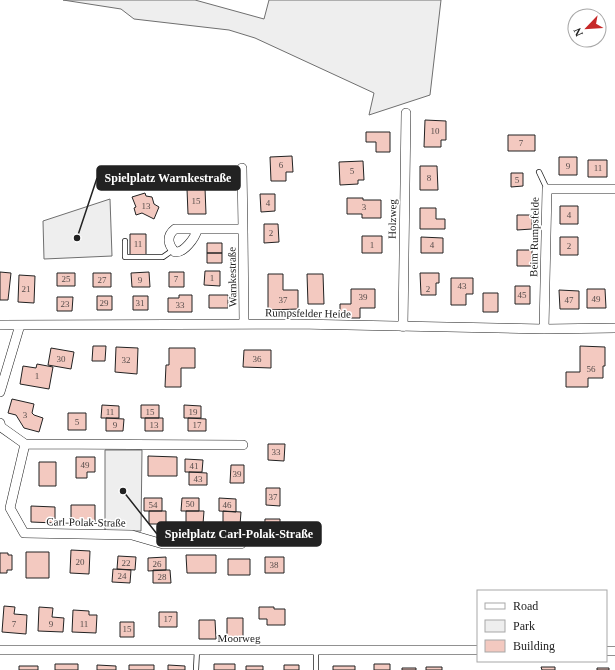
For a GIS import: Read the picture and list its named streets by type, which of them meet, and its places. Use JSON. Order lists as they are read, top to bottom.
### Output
{
  "streets": {
    "street": [
      "Holzweg",
      "Beim Rumpsfelde",
      "Warnkestraße",
      "Rumpsfelder Heide",
      "Carl-Polak-Straße",
      "Moorweg"
    ]
  },
  "crossings": [
    ["Holzweg", "Rumpsfelder Heide"],
    ["Beim Rumpsfelde", "Rumpsfelder Heide"],
    ["Warnkestraße", "Rumpsfelder Heide"]
  ],
  "places": ["Spielplatz Warnkestraße", "Spielplatz Carl-Polak-Straße"],
  "house_numbers": [
    "10",
    "7",
    "6",
    "9",
    "11",
    "5",
    "8",
    "5",
    "15",
    "4",
    "13",
    "3",
    "4",
    "2",
    "11",
    "1",
    "4",
    "2",
    "1",
    "25",
    "7",
    "27",
    "9",
    "43",
    "21",
    "2",
    "45",
    "39",
    "49",
    "37",
    "47",
    "29",
    "31",
    "23",
    "33",
    "30",
    "36",
    "32",
    "56",
    "1",
    "11",
    "15",
    "19",
    "3",
    "5",
    "9",
    "13",
    "17",
    "33",
    "49",
    "41",
    "39",
    "43",
    "37",
    "50",
    "54",
    "46",
    "20",
    "22",
    "26",
    "38",
    "24",
    "28",
    "17",
    "7",
    "9",
    "11",
    "15"
  ],
  "legend": ["Road", "Park", "Building"],
  "north": "bottom left"
}
